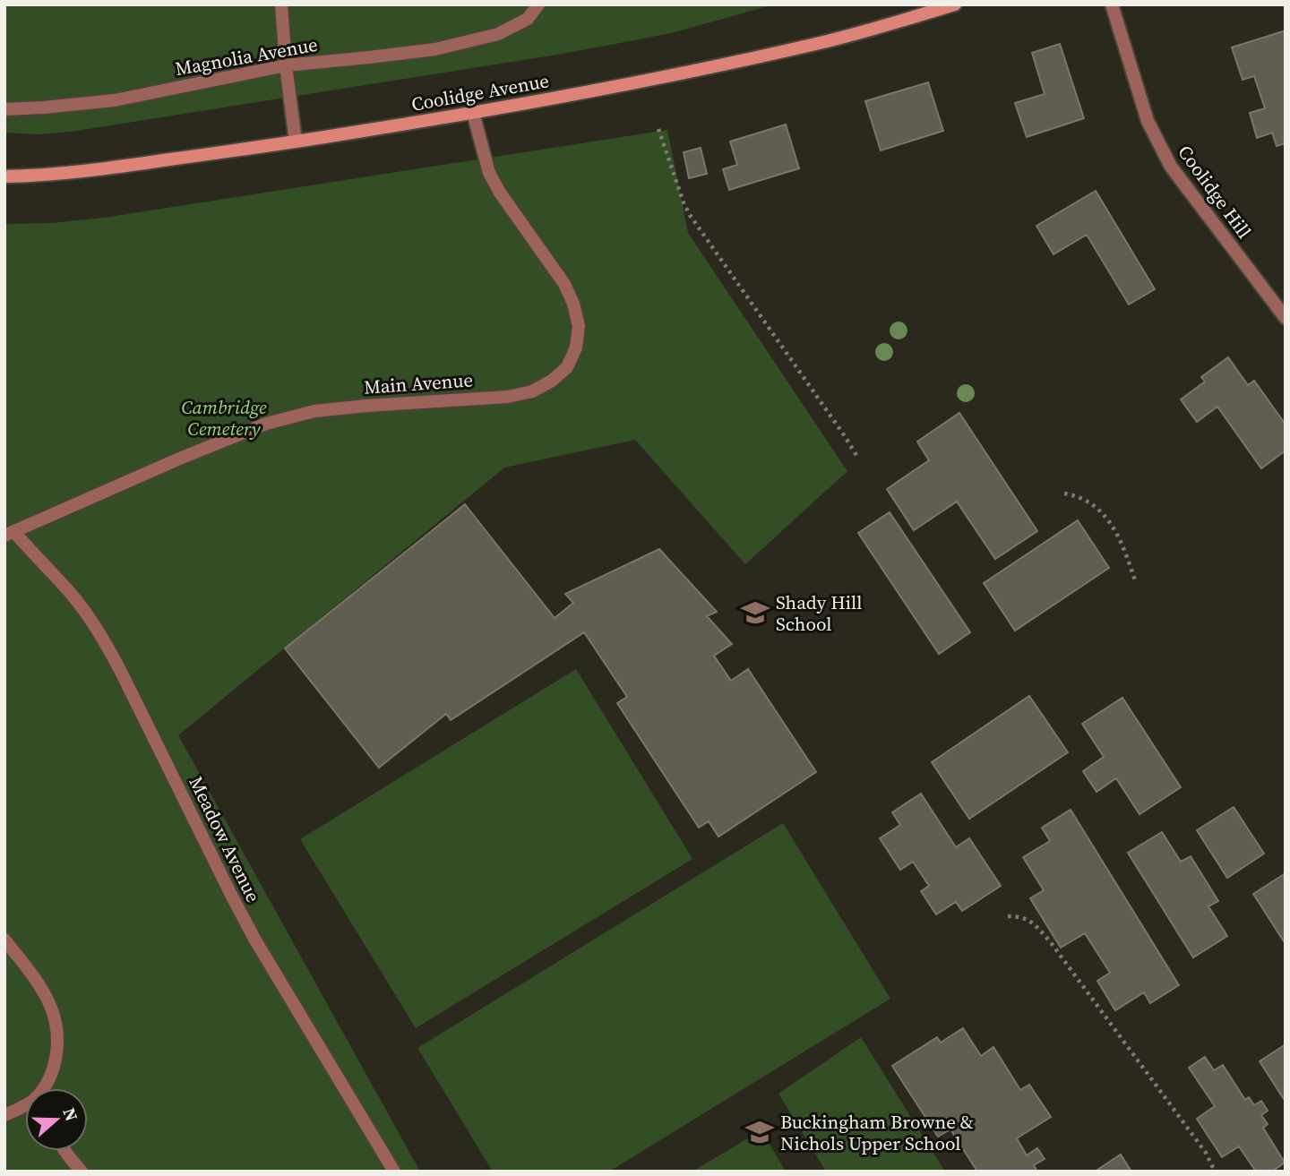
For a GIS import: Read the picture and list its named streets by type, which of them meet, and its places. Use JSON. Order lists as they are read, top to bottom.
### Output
{
  "streets": {
    "street": [
      "Magnolia Avenue",
      "Coolidge Avenue",
      "Coolidge Hill",
      "Main Avenue",
      "Meadow Avenue"
    ]
  },
  "crossings": [
    ["Coolidge Avenue", "Main Avenue"],
    ["Main Avenue", "Meadow Avenue"]
  ],
  "parks": ["Cambridge Cemetery"],
  "places": {
    "school or university": ["Shady Hill School", "Buckingham Browne & Nichols Upper School"]
  },
  "north": "right"
}
